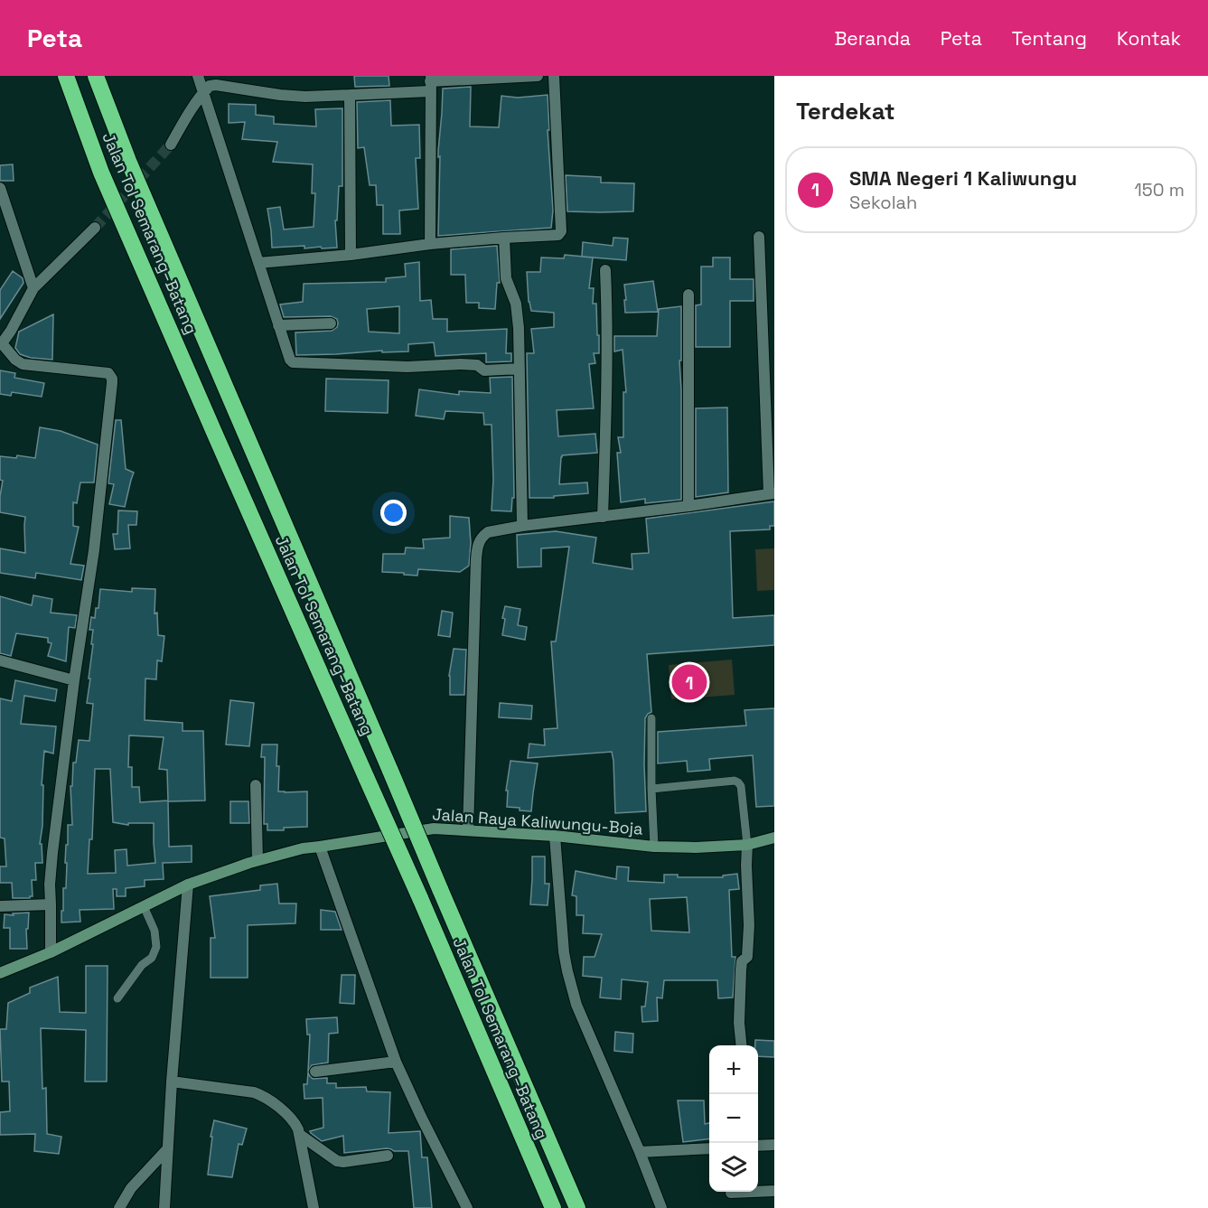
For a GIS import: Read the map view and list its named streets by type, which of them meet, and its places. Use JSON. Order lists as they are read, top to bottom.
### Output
{
  "streets": {
    "highway": ["Jalan Tol Semarang–Batang"],
    "main road": ["Jalan Raya Kaliwungu-Boja"]
  },
  "page": {
    "header": "Peta",
    "nav": [
      "Beranda",
      "Peta",
      "Tentang",
      "Kontak"
    ],
    "heading": "Terdekat",
    "list": [
      {
        "mark": "1",
        "name": "SMA Negeri 1 Kaliwungu",
        "note": "Sekolah",
        "value": "150 m"
      }
    ],
    "pins": "1",
    "map_buttons": ["+", "−"]
  }
}
